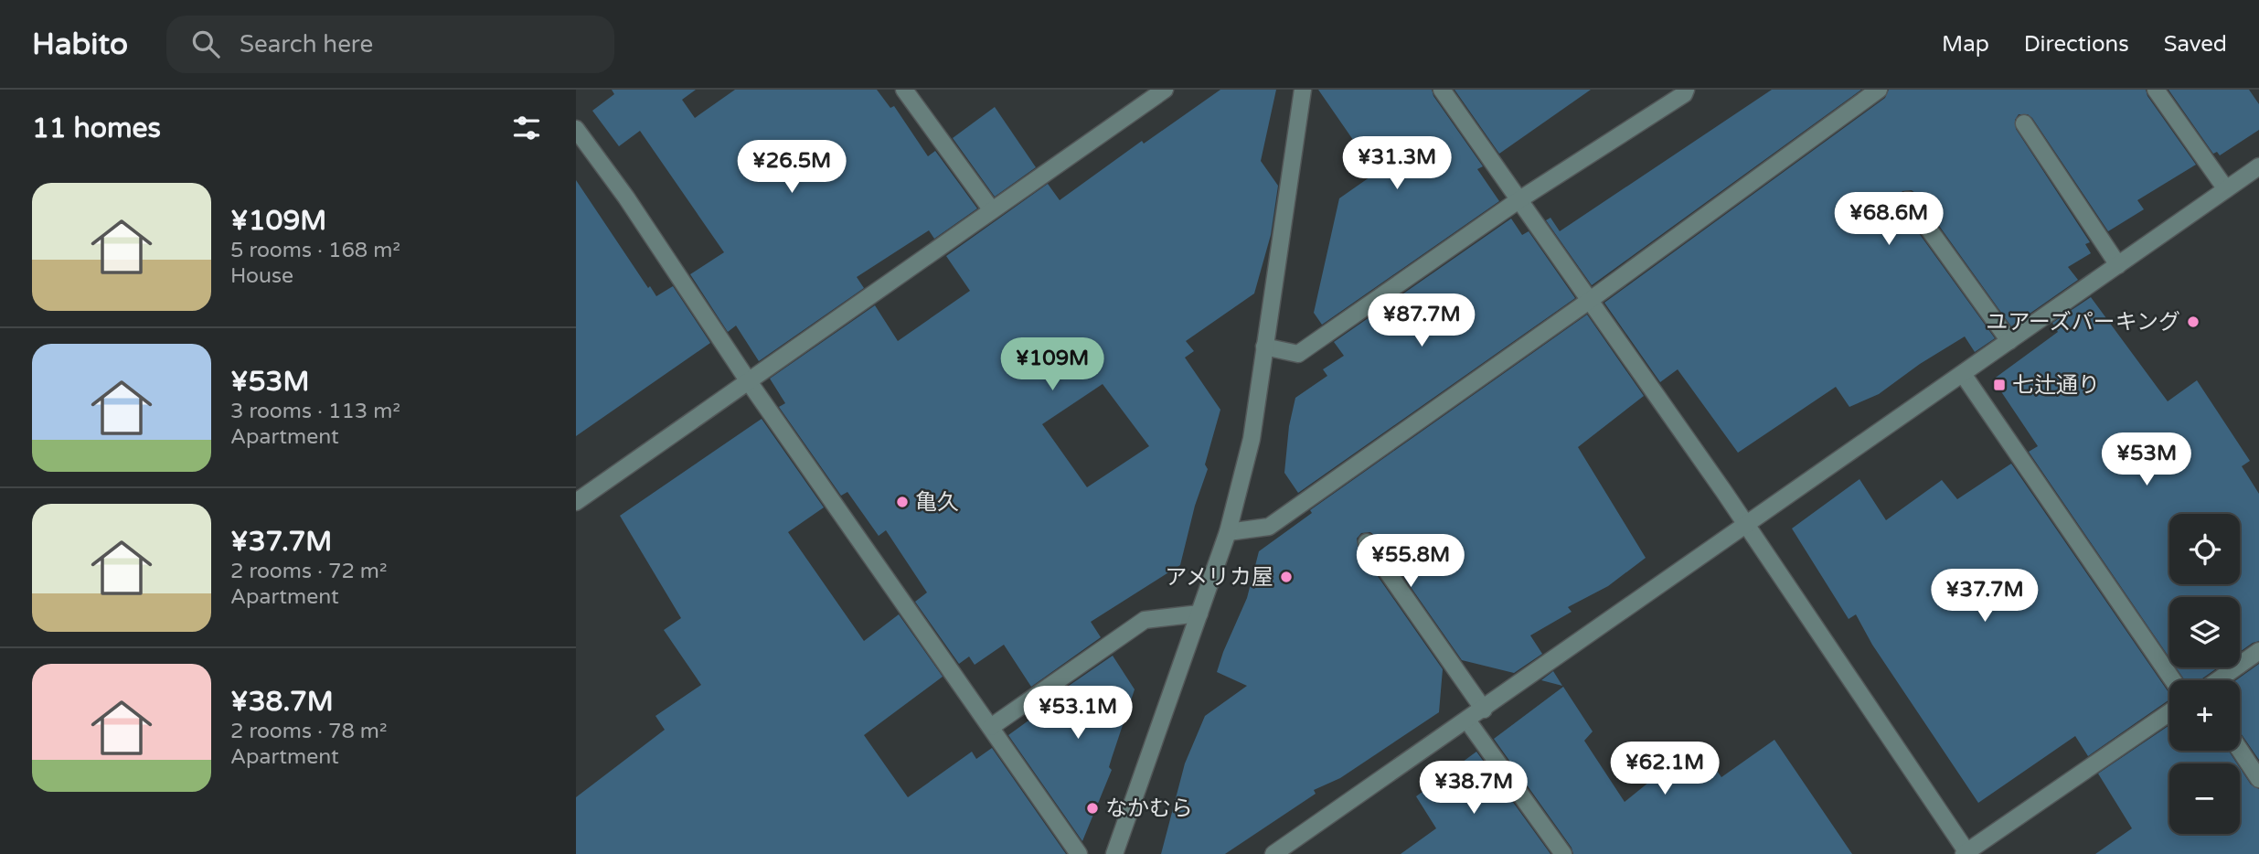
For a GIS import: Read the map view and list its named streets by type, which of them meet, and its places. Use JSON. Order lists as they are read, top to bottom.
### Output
{
  "places": {
    "other": [
      "ユアーズパーキング",
      "亀久",
      "アメリカ屋",
      "なかむら"
    ],
    "transit": ["七辻通り"]
  },
  "page": {
    "header": "Habito",
    "search": "Search here",
    "nav": ["Map", "Directions", "Saved"],
    "heading": "11 homes",
    "price": [
      "¥31.3M",
      "¥26.5M",
      "¥68.6M",
      "¥87.7M",
      "¥109M",
      "¥53M",
      "¥55.8M",
      "¥37.7M",
      "¥53.1M",
      "¥62.1M",
      "¥38.7M"
    ],
    "list": [
      {
        "name": "¥109M",
        "note": "5 rooms · 168 m² · House"
      },
      {
        "name": "¥53M",
        "note": "3 rooms · 113 m² · Apartment"
      },
      {
        "name": "¥37.7M",
        "note": "2 rooms · 72 m² · Apartment"
      },
      {
        "name": "¥38.7M",
        "note": "2 rooms · 78 m² · Apartment"
      }
    ],
    "map_buttons": ["+", "−"]
  }
}
